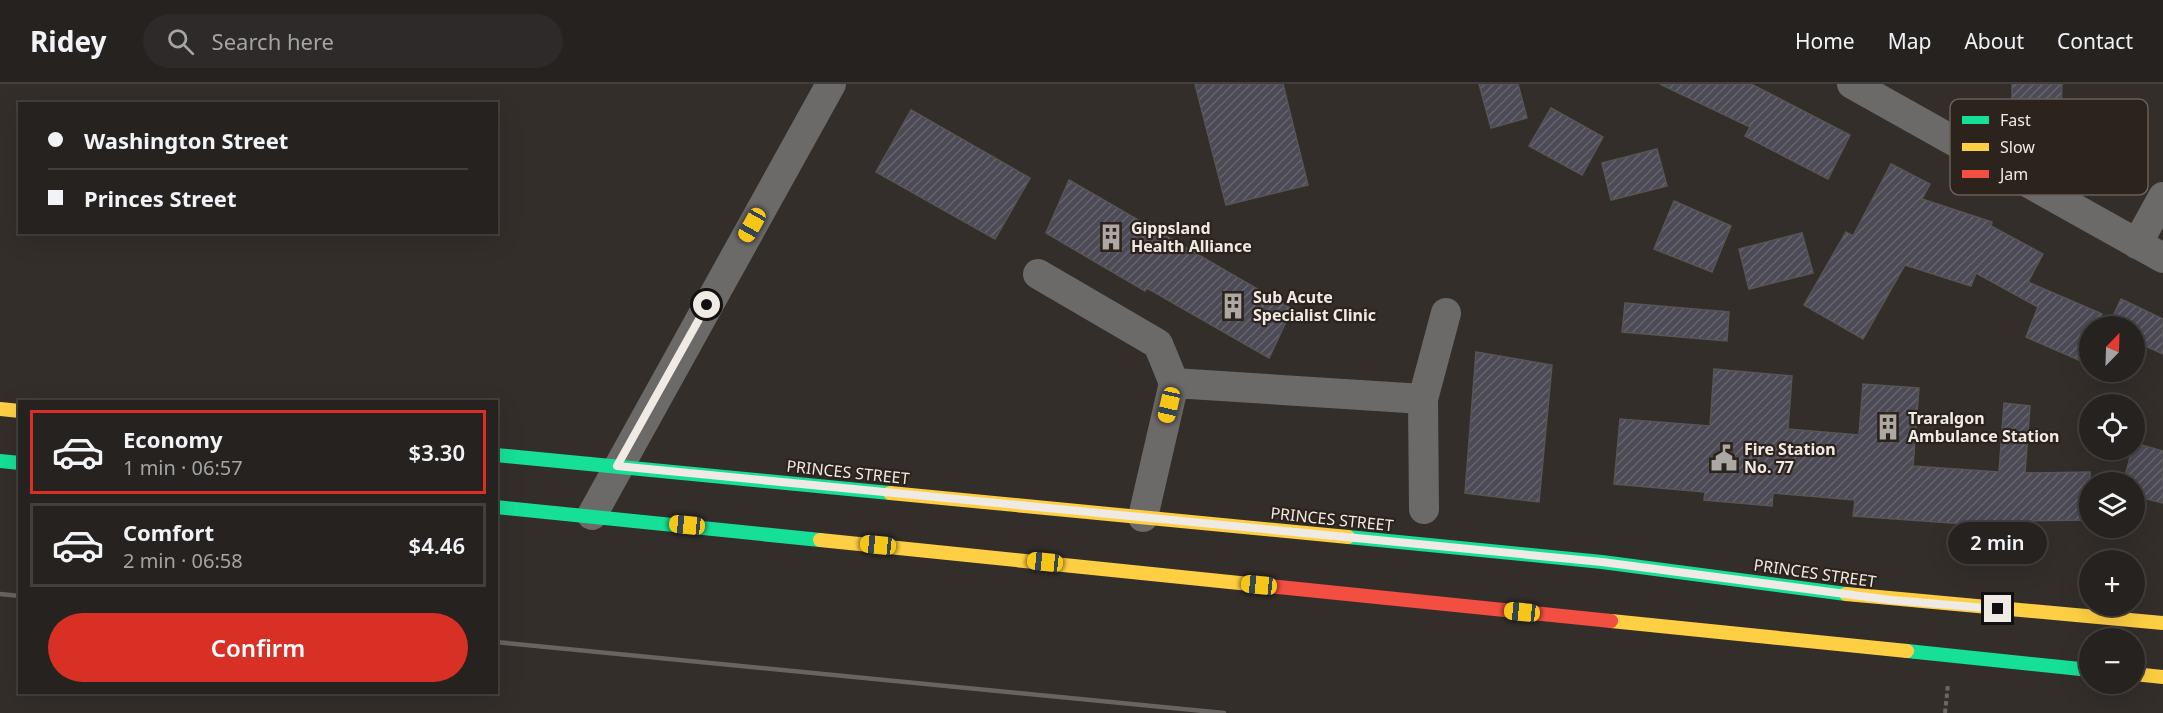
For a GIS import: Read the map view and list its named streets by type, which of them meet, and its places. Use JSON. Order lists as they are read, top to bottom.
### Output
{
  "streets": {
    "highway": ["PRINCES STREET"]
  },
  "places": {
    "building": ["Gippsland Health Alliance", "Sub Acute Specialist Clinic", "Traralgon Ambulance Station"],
    "public building": ["Fire Station No. 77"]
  },
  "legend": ["Fast", "Slow", "Jam"],
  "north": "top right",
  "page": {
    "header": "Ridey",
    "search": "Search here",
    "nav": [
      "Home",
      "Map",
      "About",
      "Contact"
    ],
    "banner": ["Washington Street", "Princes Street"],
    "map_buttons": ["+", "−"],
    "list": [
      {
        "name": "Economy",
        "note": "1 min · 06:57",
        "value": "$3.30"
      },
      {
        "name": "Comfort",
        "note": "2 min · 06:58",
        "value": "$4.46"
      }
    ],
    "bubble": "2 min",
    "buttons": "Confirm"
  }
}
